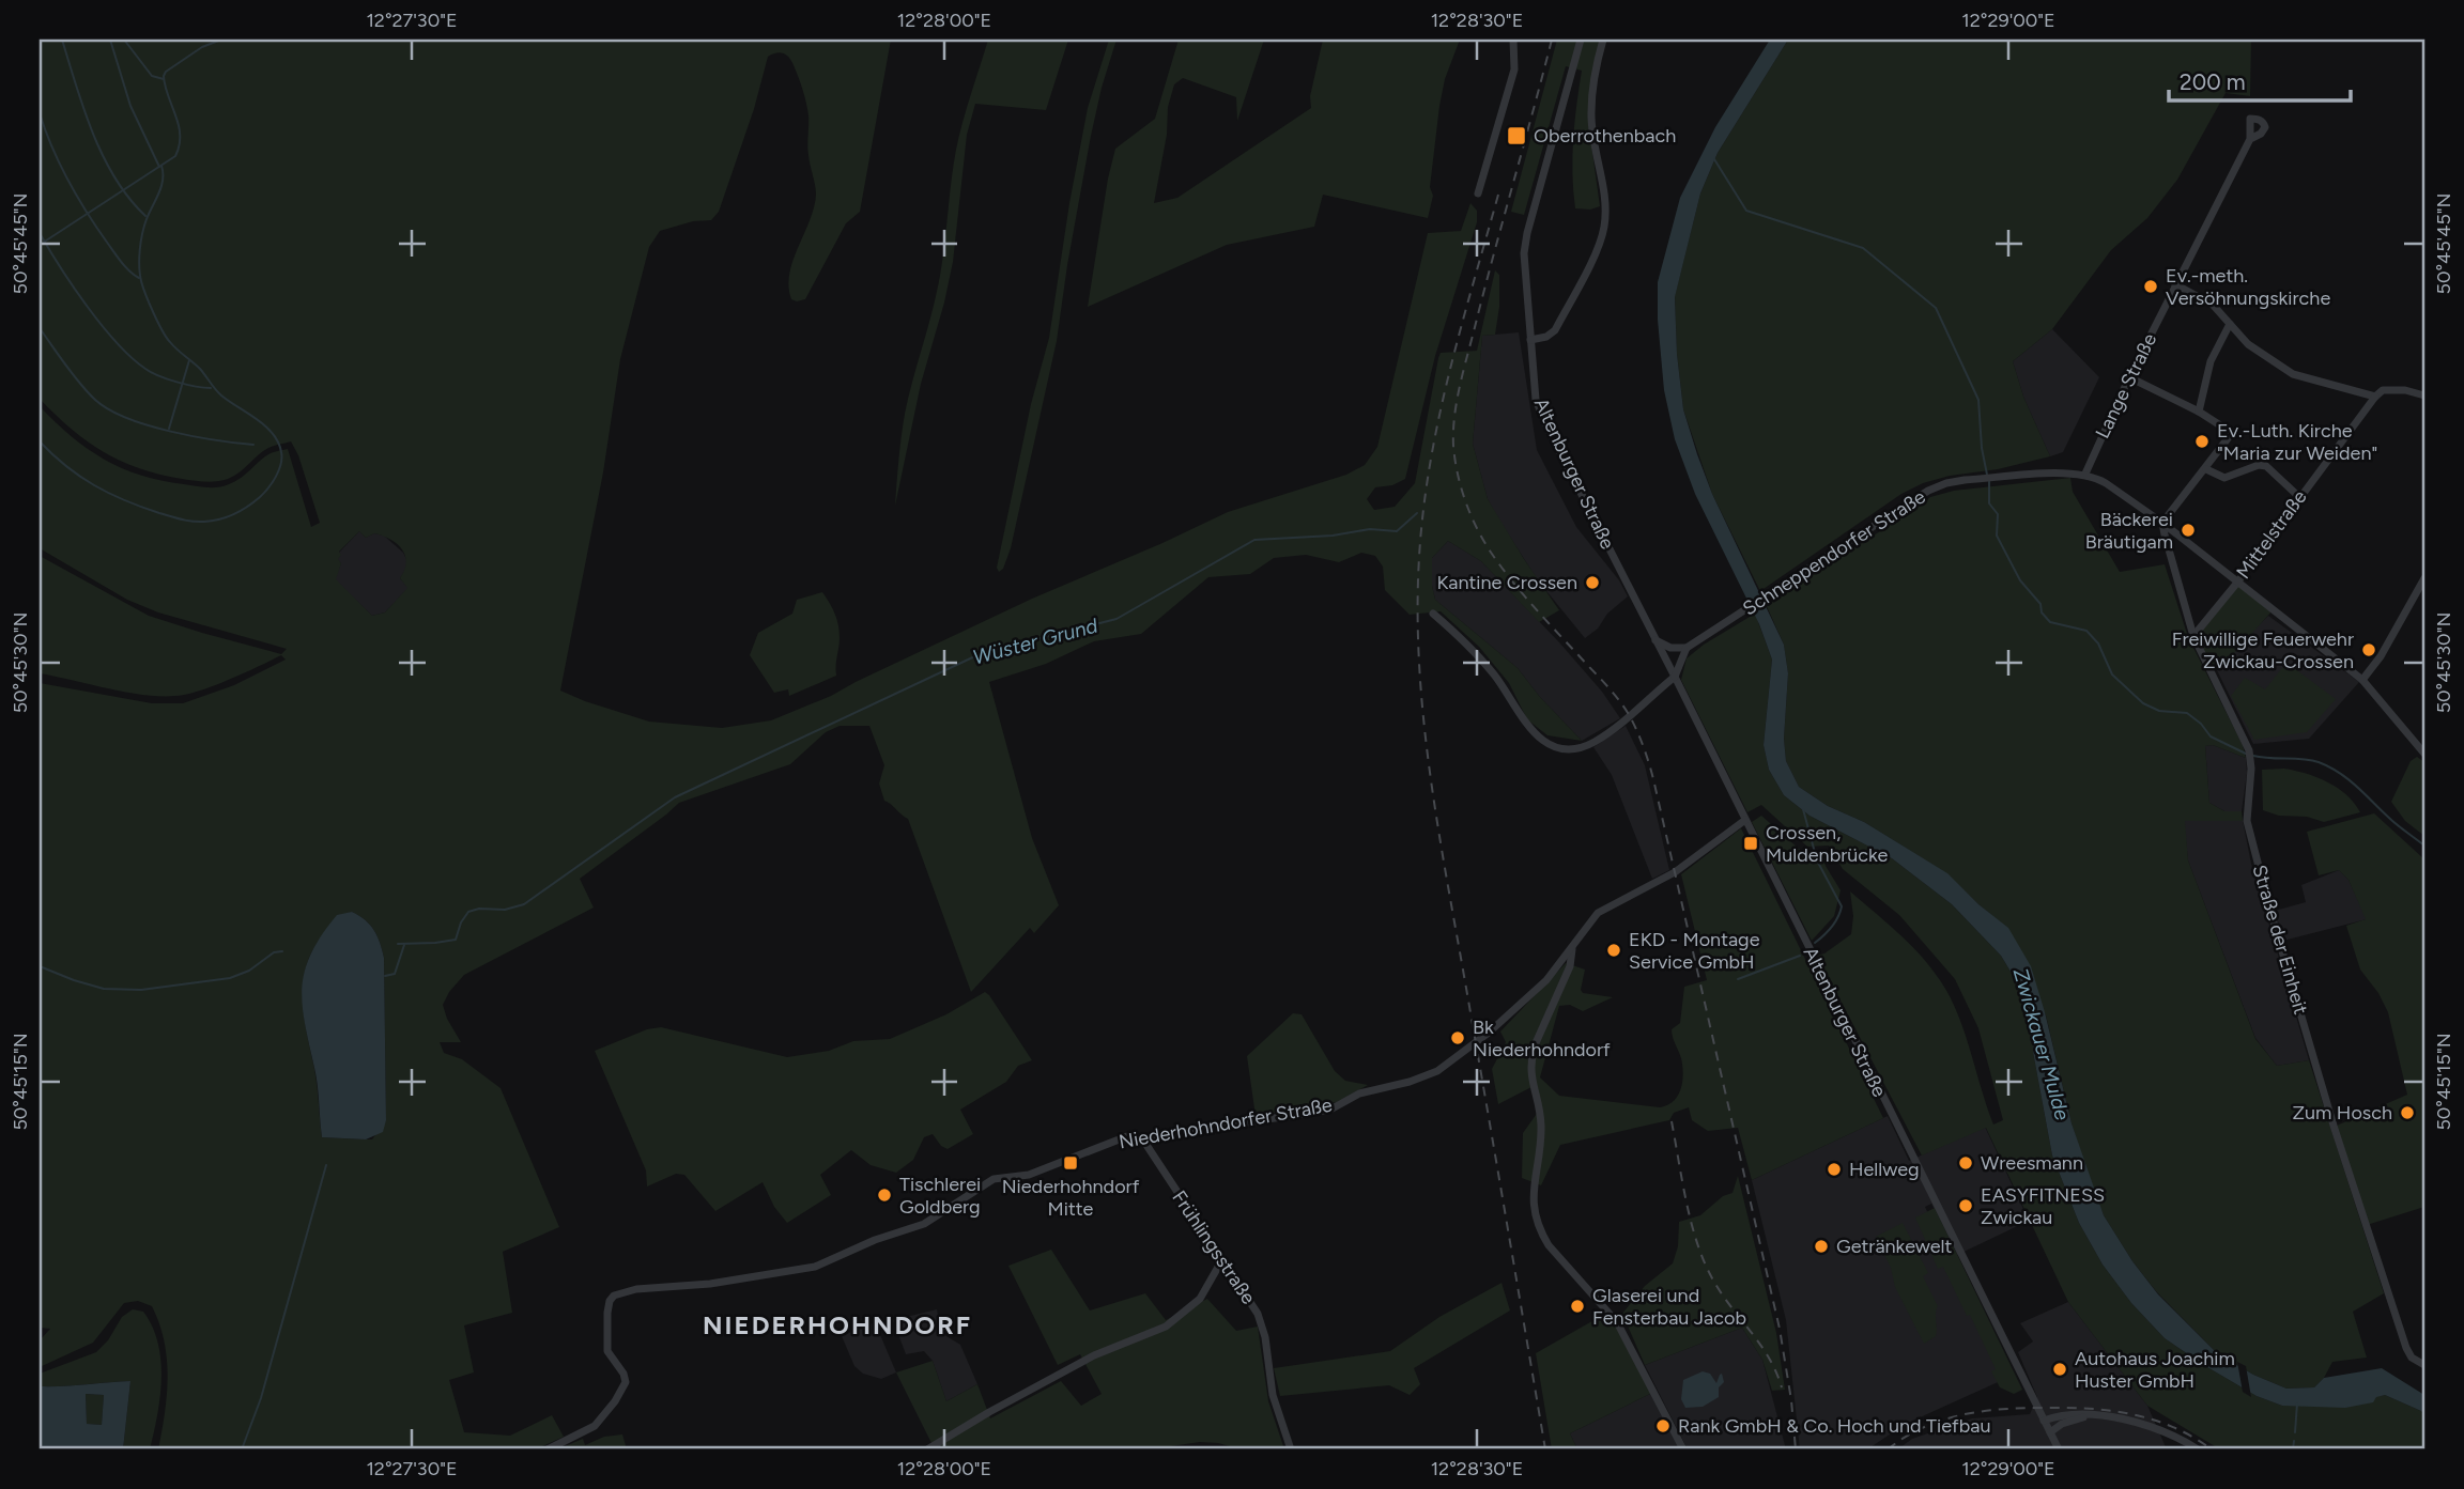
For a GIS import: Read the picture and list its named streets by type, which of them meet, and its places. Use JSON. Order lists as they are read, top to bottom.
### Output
{
  "streets": {
    "street": [
      "Lange Straße",
      "Altenburger Straße",
      "Mittelstraße",
      "Schneppendorfer Straße",
      "Straße der Einheit",
      "Niederhohndorfer Straße",
      "Frühlingsstraße"
    ]
  },
  "crossings": [
    ["Lange Straße", "Schneppendorfer Straße"],
    ["Altenburger Straße", "Niederhohndorfer Straße"],
    ["Mittelstraße", "Straße der Einheit"],
    ["Niederhohndorfer Straße", "Frühlingsstraße"]
  ],
  "districts": ["NIEDERHOHNDORF"],
  "water": ["Wüster Grund", "Zwickauer Mulde"],
  "places": {
    "transit": ["Oberrothenbach", "Crossen, Muldenbrücke", "Niederhohndorf Mitte"],
    "other": [
      "Ev.-meth. Versöhnungskirche",
      "Ev.-Luth. Kirche \"Maria zur Weiden\"",
      "Bäckerei Bräutigam",
      "Kantine Crossen",
      "Freiwillige Feuerwehr Zwickau-Crossen",
      "EKD - Montage Service GmbH",
      "Bk Niederhohndorf",
      "Zum Hosch",
      "Wreesmann",
      "Hellweg",
      "Tischlerei Goldberg",
      "EASYFITNESS Zwickau",
      "Getränkewelt",
      "Glaserei und Fensterbau Jacob",
      "Autohaus Joachim Huster GmbH",
      "Rank GmbH & Co. Hoch und Tiefbau"
    ]
  },
  "scale_bar": "200 m",
  "coordinates": [
    "12°27'30\"E",
    "12°28'00\"E",
    "12°28'30\"E",
    "12°29'00\"E",
    "50°45'45\"N",
    "50°45'30\"N",
    "50°45'15\"N"
  ]
}
